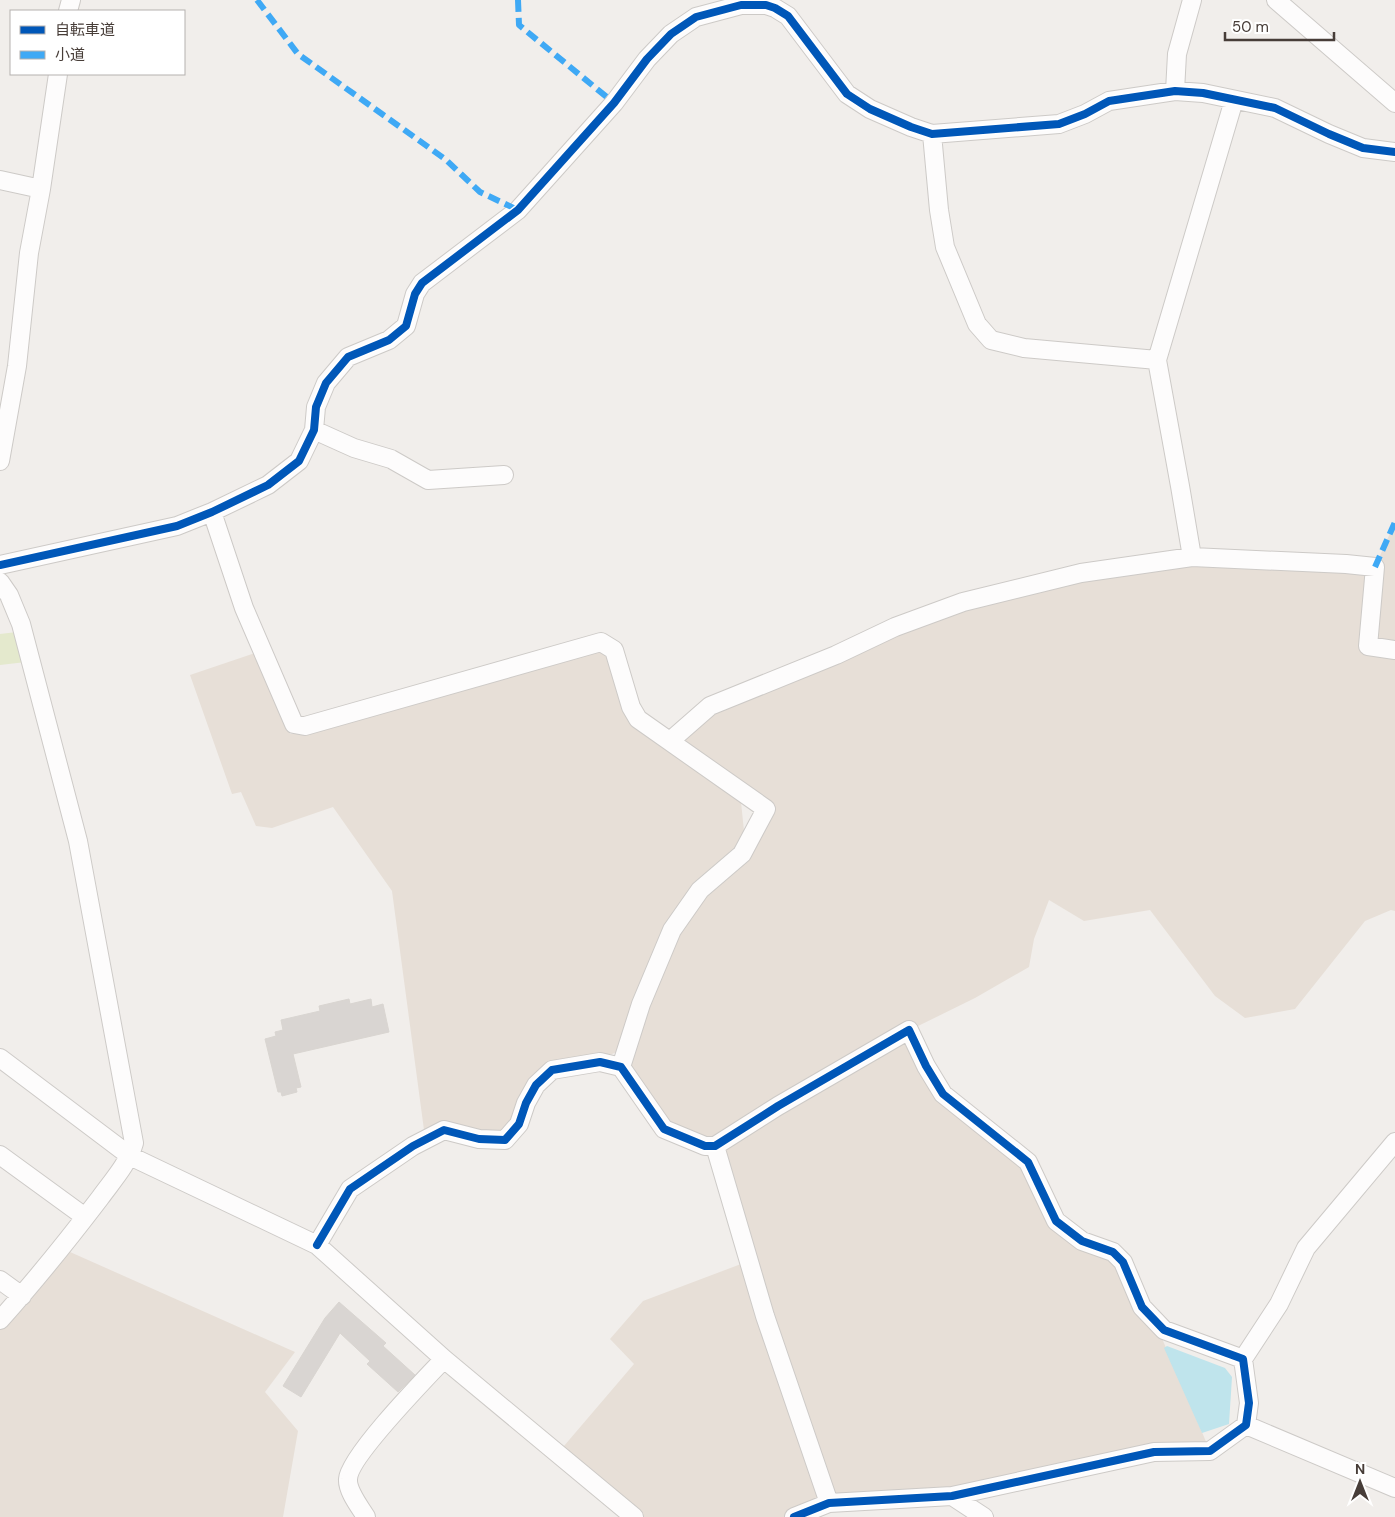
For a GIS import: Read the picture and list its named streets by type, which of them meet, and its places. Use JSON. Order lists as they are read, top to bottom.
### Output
{
  "legend": ["自転車道", "小道"],
  "scale_bar": "50 m",
  "north": "top"
}
